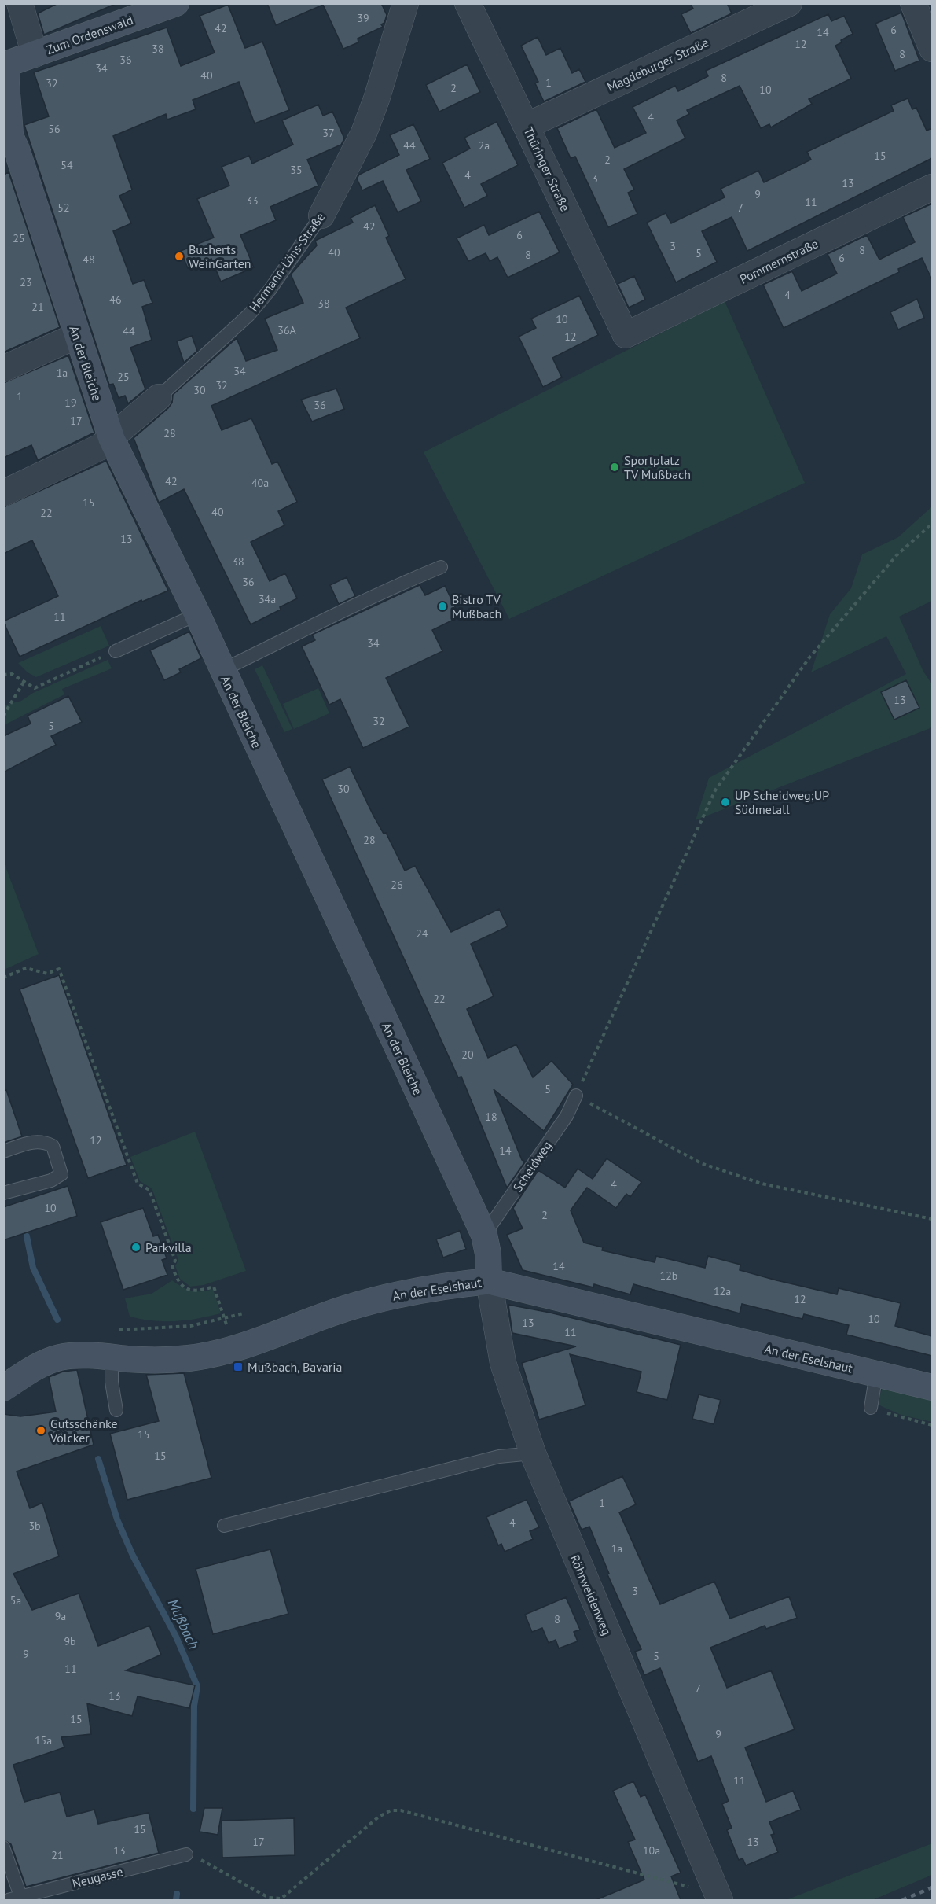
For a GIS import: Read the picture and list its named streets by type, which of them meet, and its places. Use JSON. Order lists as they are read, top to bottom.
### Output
{
  "streets": {
    "main road": ["Zum Ordenswald", "An der Bleiche", "An der Eselshaut"],
    "street": [
      "Magdeburger Straße",
      "Thüringer Straße",
      "Pommernstraße",
      "Hermann-Löns-Straße",
      "Röhrweidenweg"
    ],
    "lane": ["Scheidweg", "Neugasse"]
  },
  "crossings": [
    ["Zum Ordenswald", "An der Bleiche"],
    ["Magdeburger Straße", "Thüringer Straße"],
    ["Thüringer Straße", "Pommernstraße"],
    ["Hermann-Löns-Straße", "An der Bleiche"],
    ["An der Bleiche", "Scheidweg"],
    ["An der Bleiche", "An der Eselshaut"],
    ["An der Bleiche", "Röhrweidenweg"],
    ["An der Eselshaut", "Röhrweidenweg"]
  ],
  "water": ["Mußbach"],
  "places": {
    "other": [
      "Bucherts WeinGarten",
      "Sportplatz TV Mußbach",
      "Bistro TV Mußbach",
      "UP Scheidweg;UP Südmetall",
      "Parkvilla",
      "Gutsschänke Völcker"
    ],
    "transit": ["Mußbach, Bavaria"]
  },
  "house_numbers": [
    "39",
    "42",
    "6",
    "14",
    "12",
    "38",
    "8",
    "36",
    "34",
    "40",
    "8",
    "1",
    "32",
    "2",
    "10",
    "4",
    "56",
    "37",
    "44",
    "2a",
    "15",
    "2",
    "54",
    "35",
    "4",
    "3",
    "13",
    "9",
    "33",
    "11",
    "52",
    "7",
    "42",
    "6",
    "25",
    "3",
    "8",
    "40",
    "5",
    "8",
    "6",
    "48",
    "23",
    "4",
    "46",
    "38",
    "21",
    "10",
    "36A",
    "44",
    "12",
    "34",
    "1a",
    "25",
    "32",
    "30",
    "1",
    "19",
    "36",
    "17",
    "28",
    "42",
    "40a",
    "15",
    "40",
    "22",
    "13",
    "38",
    "36",
    "34a",
    "11",
    "34",
    "13",
    "32",
    "5",
    "30",
    "28",
    "26",
    "24",
    "22",
    "20",
    "5",
    "18",
    "12",
    "14",
    "4",
    "10",
    "2",
    "14",
    "12b",
    "12a",
    "12",
    "10",
    "13",
    "11",
    "15",
    "15",
    "1",
    "4",
    "3b",
    "1a",
    "3",
    "5a",
    "9a",
    "8",
    "9b",
    "9",
    "5",
    "11",
    "7",
    "13",
    "15",
    "9",
    "15a",
    "11",
    "15",
    "17",
    "13",
    "13",
    "10a",
    "21"
  ]
}
